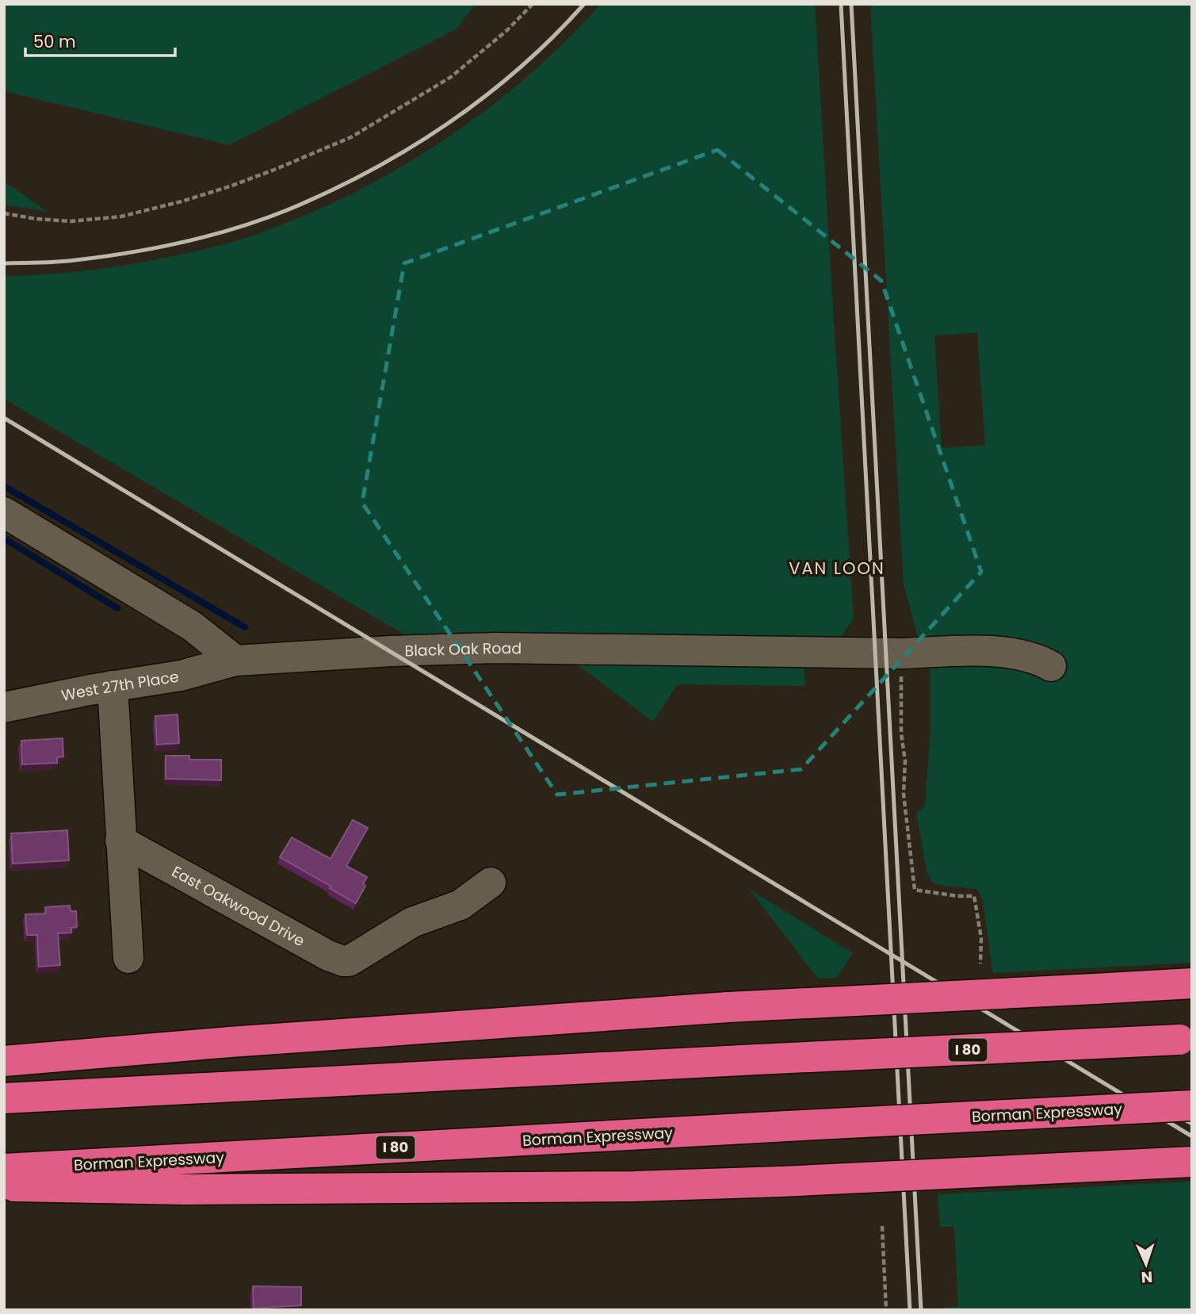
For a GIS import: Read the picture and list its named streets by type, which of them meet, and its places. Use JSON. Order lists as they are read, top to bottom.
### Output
{
  "streets": {
    "highway": ["I 80", "Borman Expressway"],
    "street": ["Black Oak Road", "West 27th Place", "East Oakwood Drive"]
  },
  "crossings": [
    ["Black Oak Road", "West 27th Place"]
  ],
  "districts": ["VAN LOON"],
  "scale_bar": "50 m",
  "north": "bottom"
}
